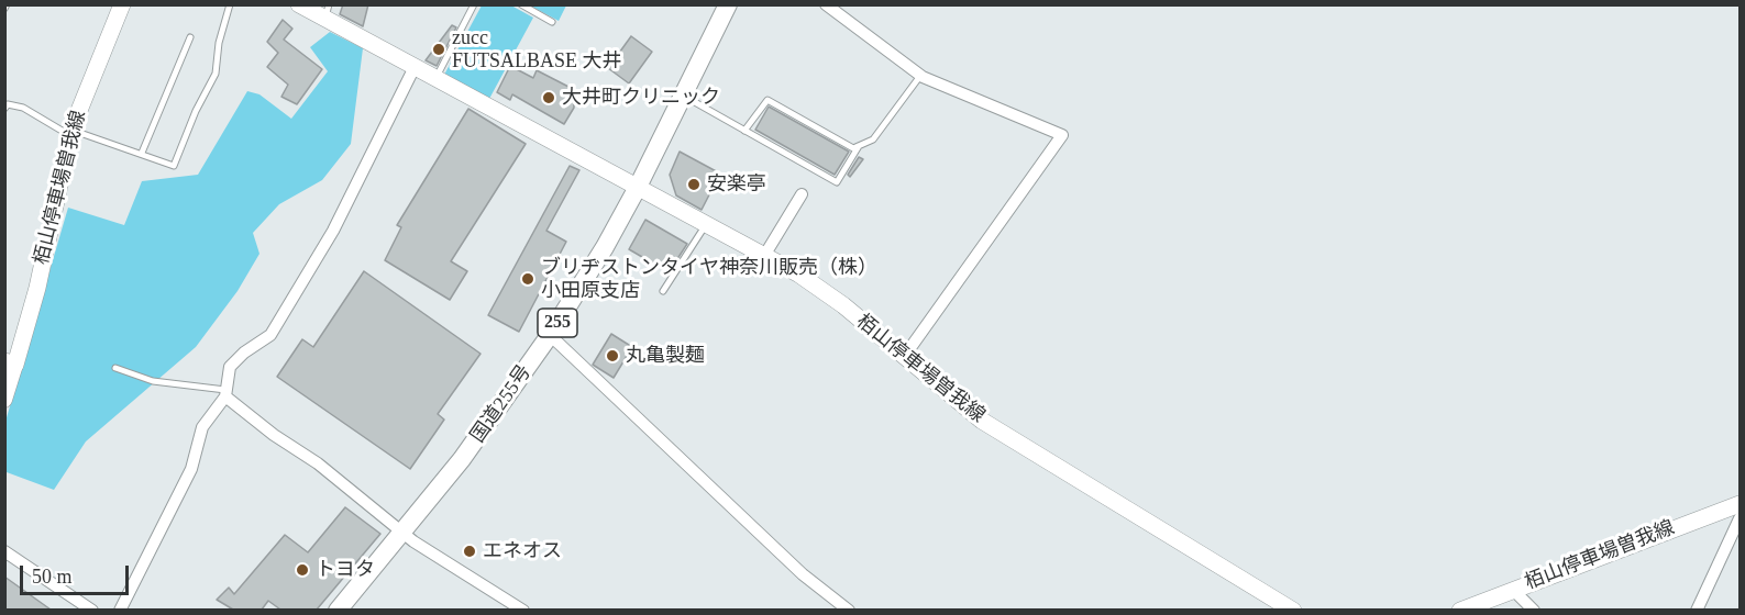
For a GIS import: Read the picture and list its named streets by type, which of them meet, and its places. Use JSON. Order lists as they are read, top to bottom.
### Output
{
  "streets": {
    "highway": ["255", "国道255号"],
    "main road": ["栢山停車場曽我線"]
  },
  "crossings": [
    ["栢山停車場曽我線", "国道255号"]
  ],
  "places": [
    "zucc FUTSALBASE 大井",
    "大井町クリニック",
    "安楽亭",
    "ブリヂストンタイヤ神奈川販売（株） 小田原支店",
    "丸亀製麺",
    "エネオス",
    "トヨタ"
  ],
  "scale_bar": "50 m"
}
